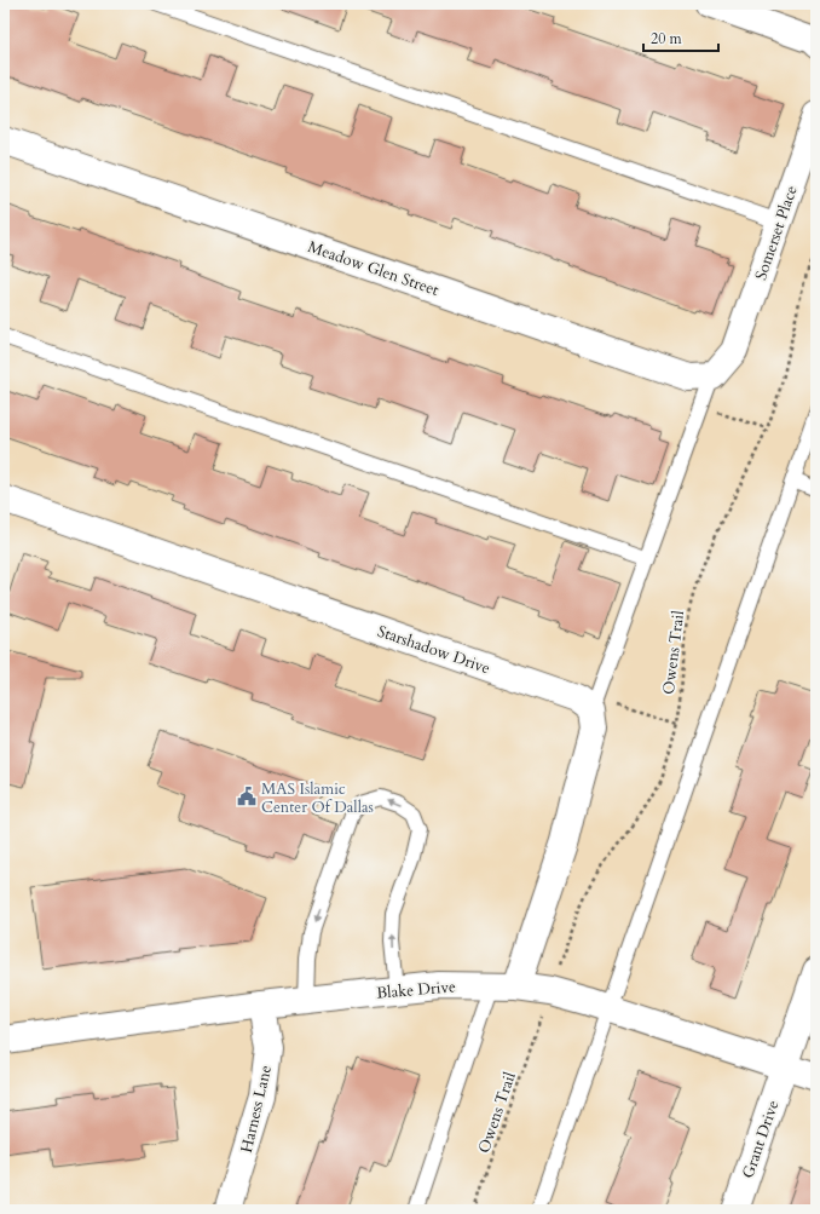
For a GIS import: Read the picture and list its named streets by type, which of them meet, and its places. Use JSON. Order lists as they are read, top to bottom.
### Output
{
  "streets": {
    "street": [
      "Somerset Place",
      "Meadow Glen Street",
      "Starshadow Drive",
      "Blake Drive",
      "Harness Lane",
      "Grant Drive"
    ],
    "path": ["Owens Trail"]
  },
  "crossings": [
    ["Somerset Place", "Meadow Glen Street"],
    ["Blake Drive", "Harness Lane"],
    ["Blake Drive", "Grant Drive"]
  ],
  "places": {
    "public building": ["MAS Islamic Center Of Dallas"]
  },
  "scale_bar": "20 m"
}
